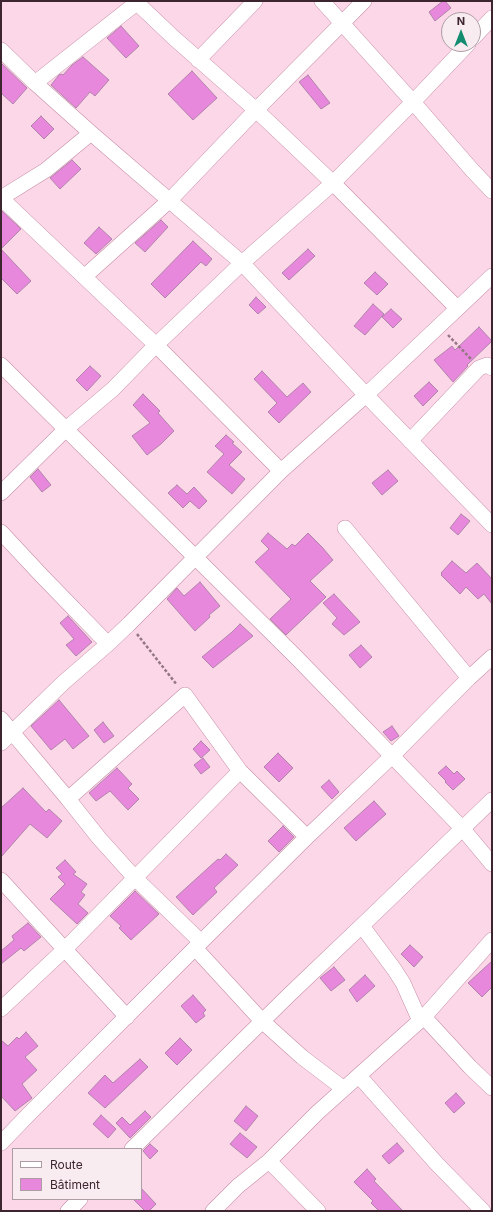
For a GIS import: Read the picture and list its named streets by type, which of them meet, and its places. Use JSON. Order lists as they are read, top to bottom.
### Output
{
  "legend": ["Route", "Bâtiment"],
  "north": "top"
}
